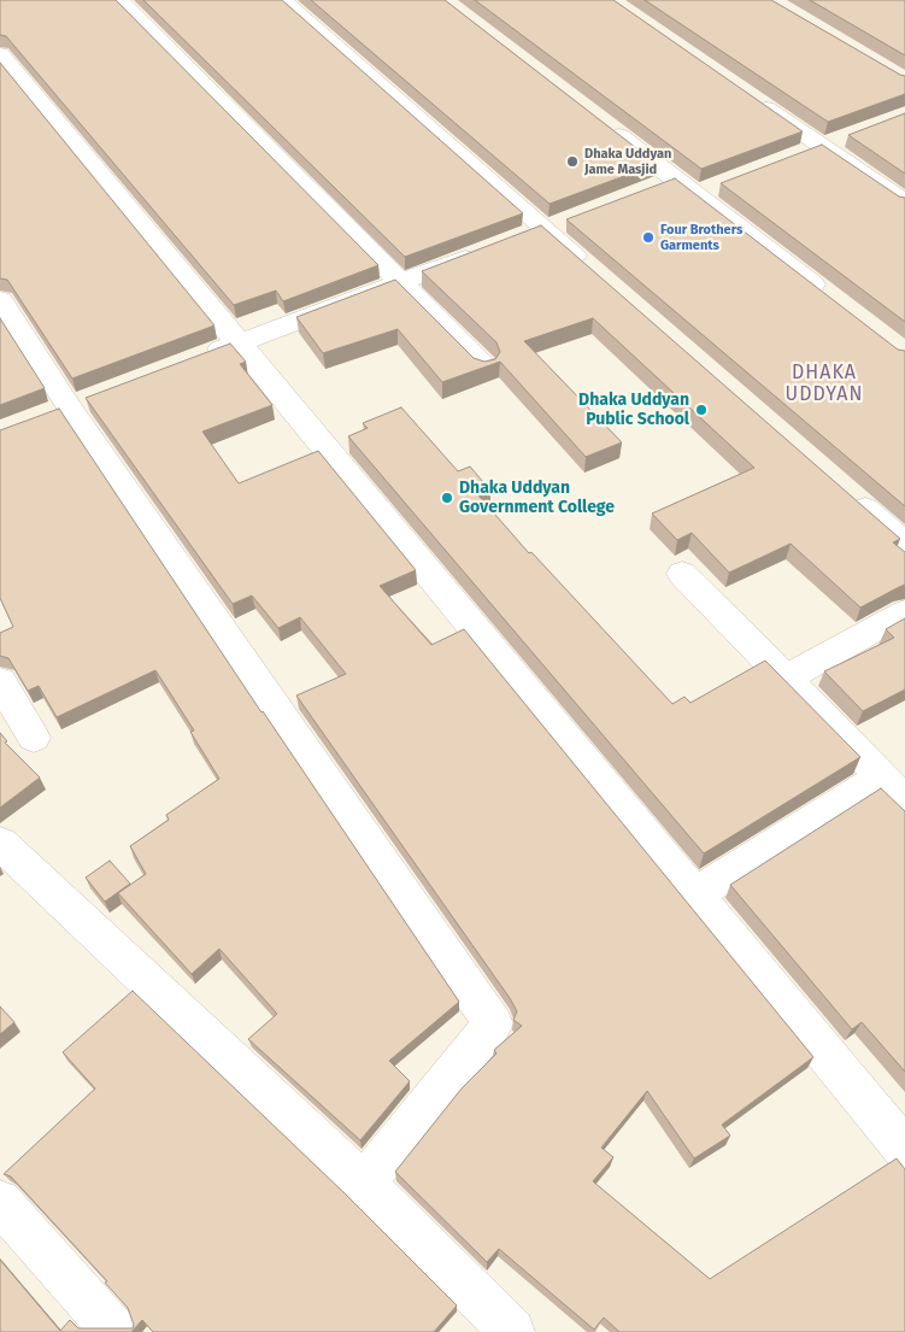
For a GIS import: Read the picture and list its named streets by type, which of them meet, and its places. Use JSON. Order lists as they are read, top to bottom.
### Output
{
  "districts": ["DHAKA UDDYAN"],
  "places": [
    "Dhaka Uddyan Jame Masjid",
    "Four Brothers Garments",
    "Dhaka Uddyan Public School",
    "Dhaka Uddyan Government College"
  ]
}
